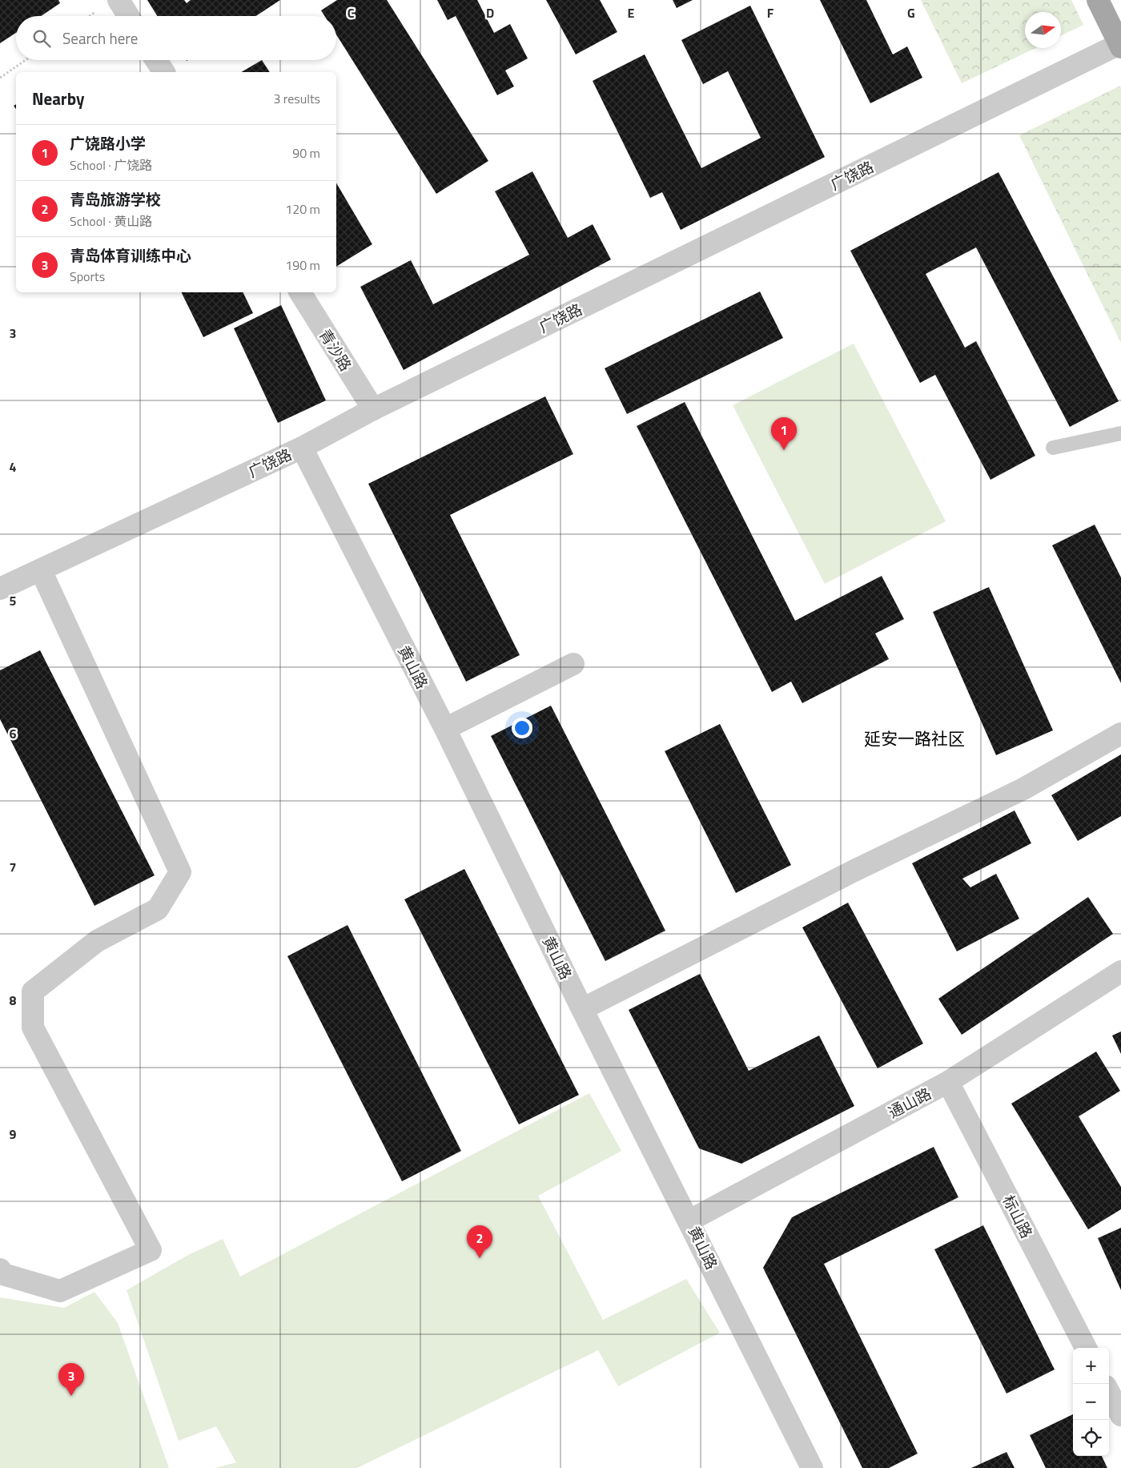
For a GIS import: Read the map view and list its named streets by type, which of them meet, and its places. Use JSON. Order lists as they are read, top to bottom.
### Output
{
  "streets": {
    "street": [
      "广饶路",
      "青沙路",
      "黄山路",
      "通山路",
      "标山路"
    ]
  },
  "crossings": [
    ["广饶路", "青沙路"],
    ["广饶路", "黄山路"],
    ["黄山路", "通山路"],
    ["通山路", "标山路"]
  ],
  "districts": ["延安一路社区"],
  "north": "right",
  "page": {
    "search": "Search here",
    "heading": ["Nearby", "3 results"],
    "list": [
      {
        "mark": "1",
        "name": "广饶路小学",
        "note": "School · 广饶路",
        "value": "90 m"
      },
      {
        "mark": "2",
        "name": "青岛旅游学校",
        "note": "School · 黄山路",
        "value": "120 m"
      },
      {
        "mark": "3",
        "name": "青岛体育训练中心",
        "note": "Sports",
        "value": "190 m"
      }
    ],
    "pins": ["1", "2", "3"],
    "map_buttons": ["+", "−"]
  },
  "grid": {
    "columns": [
      "C",
      "D",
      "E",
      "F",
      "G"
    ],
    "rows": [
      "3",
      "4",
      "5",
      "6",
      "7",
      "8",
      "9"
    ]
  }
}
